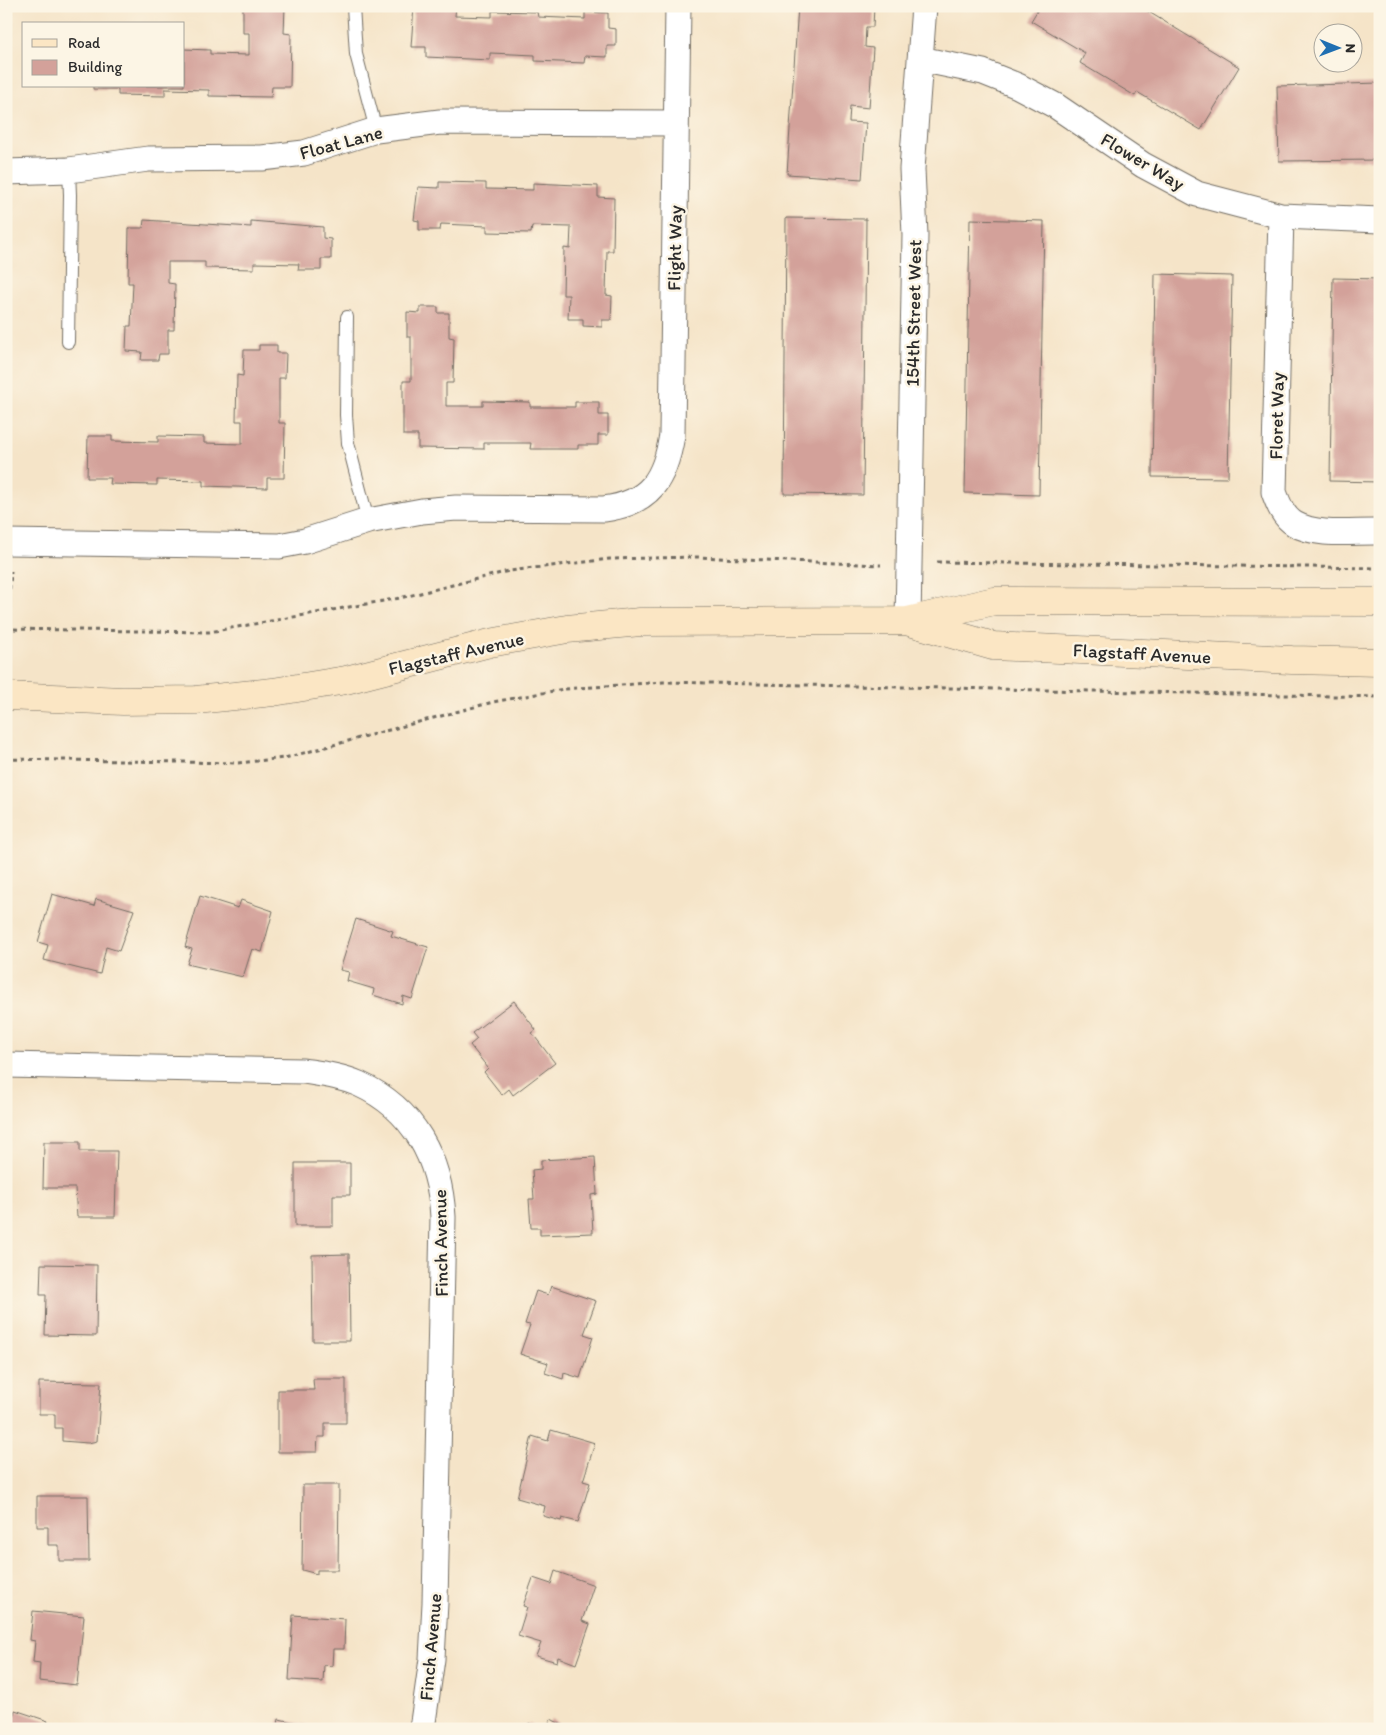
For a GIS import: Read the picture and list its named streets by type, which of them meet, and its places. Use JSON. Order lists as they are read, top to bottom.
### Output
{
  "streets": {
    "street": [
      "Float Lane",
      "Flower Way",
      "Flight Way",
      "154th Street West",
      "Floret Way",
      "Flagstaff Avenue",
      "Finch Avenue"
    ]
  },
  "crossings": [
    ["Float Lane", "Flight Way"],
    ["Flower Way", "154th Street West"],
    ["Flower Way", "Floret Way"],
    ["154th Street West", "Flagstaff Avenue"]
  ],
  "legend": ["Road", "Building"],
  "north": "right"
}
